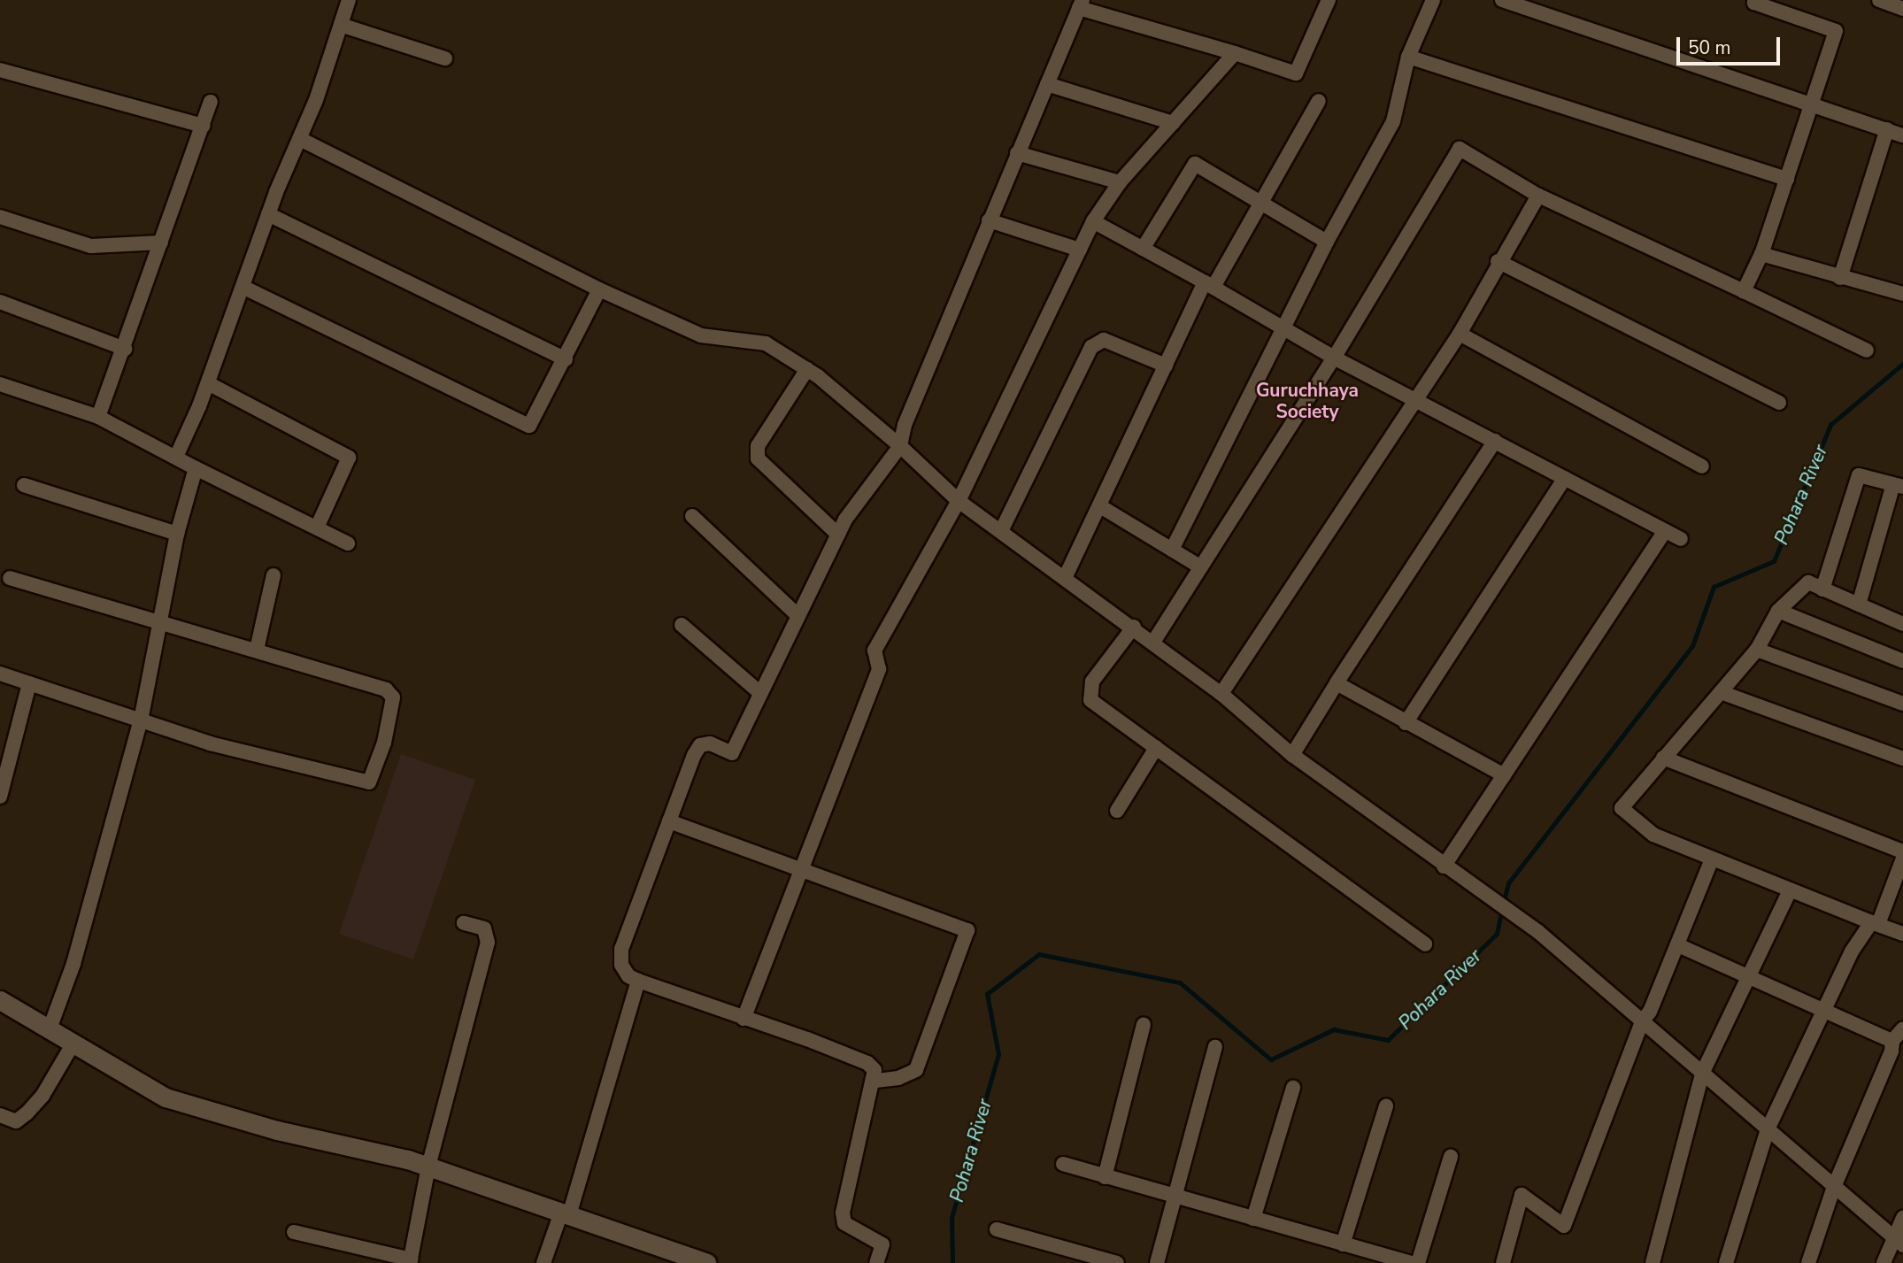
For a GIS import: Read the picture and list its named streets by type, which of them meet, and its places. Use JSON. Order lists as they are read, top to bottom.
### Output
{
  "districts": ["Guruchhaya Society"],
  "water": ["Pohara River"],
  "scale_bar": "50 m"
}
